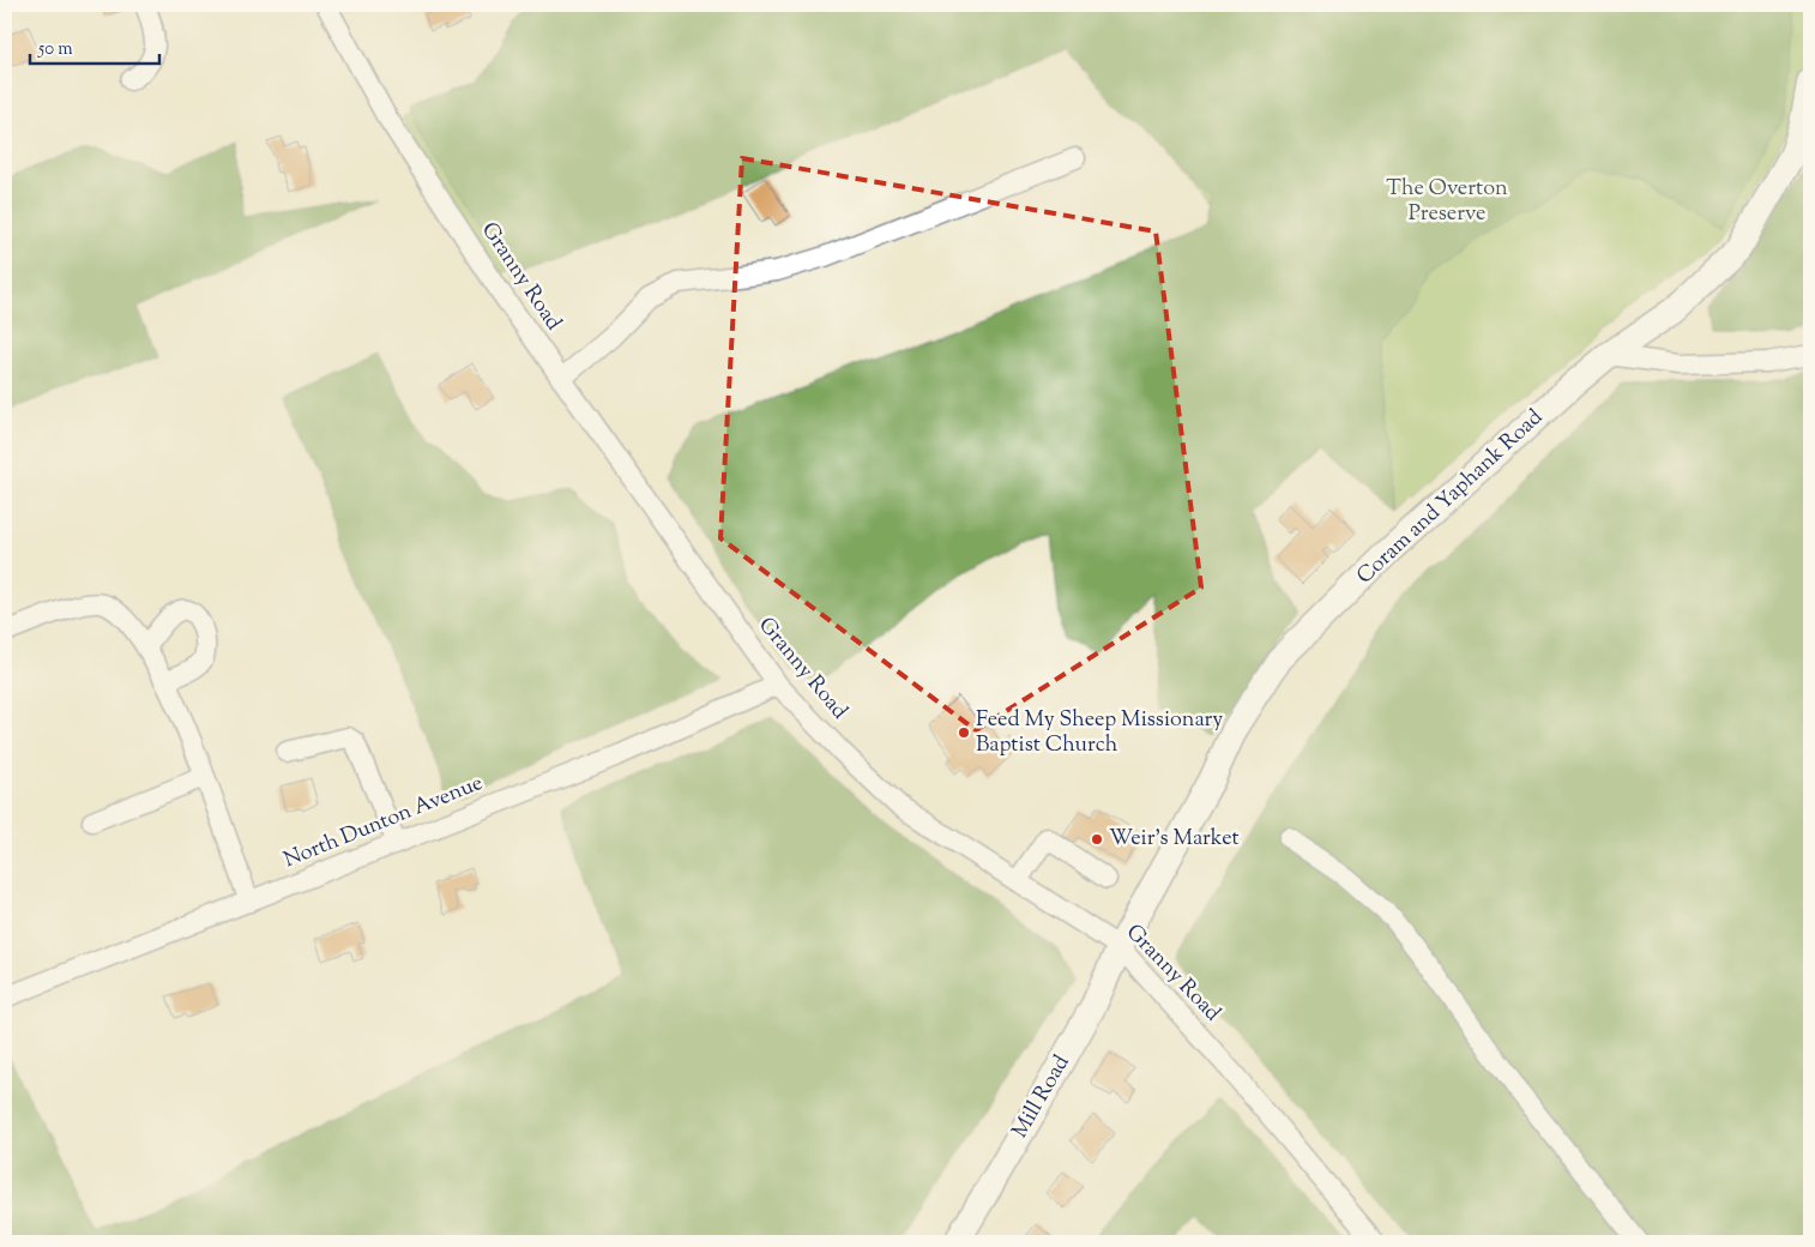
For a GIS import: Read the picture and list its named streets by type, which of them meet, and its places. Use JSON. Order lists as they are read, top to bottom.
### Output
{
  "streets": {
    "main road": ["Coram and Yaphank Road", "Mill Road"],
    "street": ["Granny Road", "North Dunton Avenue"]
  },
  "crossings": [
    ["Granny Road", "Coram and Yaphank Road"],
    ["Granny Road", "North Dunton Avenue"],
    ["Granny Road", "Mill Road"],
    ["Coram and Yaphank Road", "Mill Road"]
  ],
  "parks": ["The Overton Preserve"],
  "places": ["Feed My Sheep Missionary Baptist Church", "Weir's Market"],
  "scale_bar": "50 m"
}
